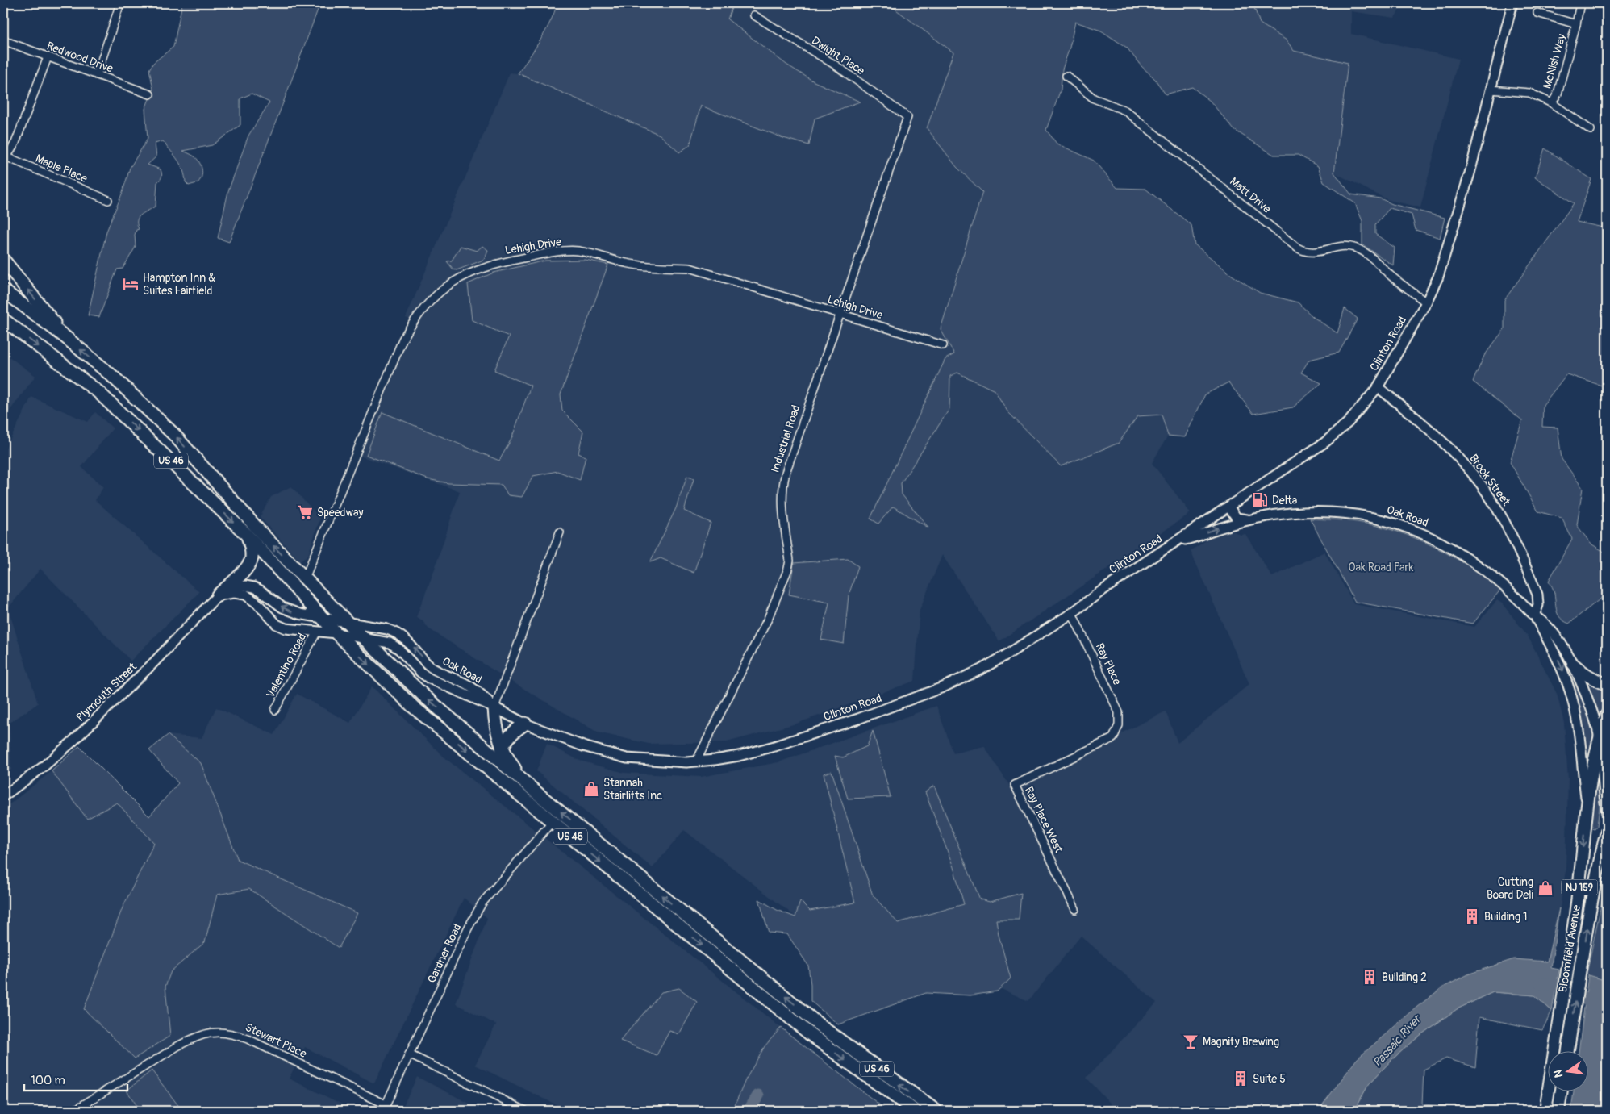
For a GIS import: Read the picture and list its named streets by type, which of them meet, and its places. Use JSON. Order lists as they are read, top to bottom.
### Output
{
  "streets": {
    "highway": ["US 46"],
    "main road": ["NJ 159", "Bloomfield Avenue"],
    "street": [
      "Dwight Place",
      "Redwood Drive",
      "McNish Way",
      "Maple Place",
      "Matt Drive",
      "Lehigh Drive",
      "Clinton Road",
      "Industrial Road",
      "Brook Street",
      "Oak Road",
      "Ray Place",
      "Valentino Road",
      "Plymouth Street",
      "Ray Place West",
      "Gardner Road",
      "Stewart Place"
    ]
  },
  "crossings": [
    ["Dwight Place", "Industrial Road"],
    ["McNish Way", "Clinton Road"],
    ["Matt Drive", "Clinton Road"],
    ["Lehigh Drive", "Industrial Road"],
    ["Lehigh Drive", "US 46"],
    ["Clinton Road", "Industrial Road"],
    ["Clinton Road", "Brook Street"],
    ["Clinton Road", "Oak Road"],
    ["Clinton Road", "Ray Place"],
    ["US 46", "Oak Road"],
    ["US 46", "Plymouth Street"],
    ["US 46", "Gardner Road"],
    ["Brook Street", "Oak Road"],
    ["Oak Road", "Plymouth Street"],
    ["Oak Road", "Bloomfield Avenue"],
    ["Ray Place", "Ray Place West"],
    ["Gardner Road", "Stewart Place"]
  ],
  "water": ["Passaic River"],
  "parks": ["Oak Road Park"],
  "places": {
    "hotel": ["Hampton Inn & Suites Fairfield"],
    "fuel station": ["Delta"],
    "supermarket": ["Speedway"],
    "shop": ["Stannah Stairlifts Inc", "Cutting Board Deli"],
    "building": ["Building 1", "Building 2", "Suite 5"],
    "bar": ["Magnify Brewing"]
  },
  "scale_bar": "100 m",
  "north": "left"
}
